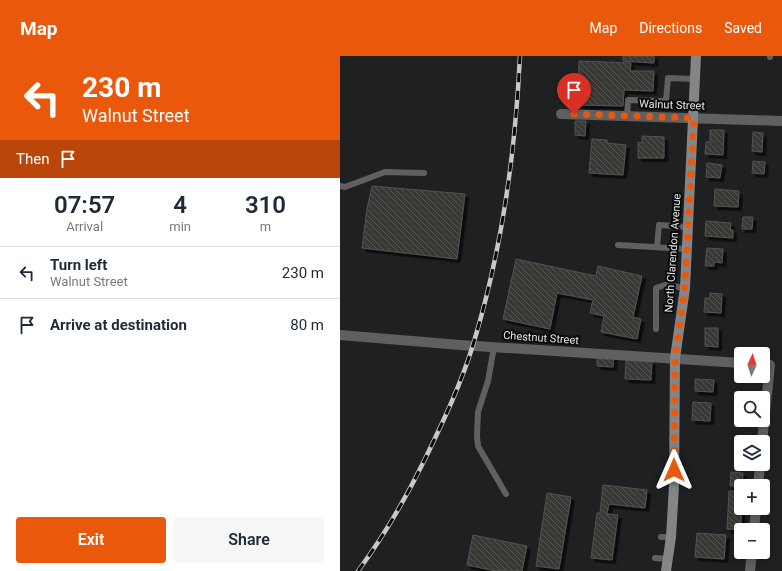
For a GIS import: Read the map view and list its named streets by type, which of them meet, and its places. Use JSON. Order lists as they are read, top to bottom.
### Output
{
  "streets": {
    "street": ["Walnut Street", "North Clarendon Avenue", "Chestnut Street"]
  },
  "crossings": [
    ["Walnut Street", "North Clarendon Avenue"],
    ["North Clarendon Avenue", "Chestnut Street"]
  ],
  "north": "top",
  "page": {
    "header": "Map",
    "nav": ["Map", "Directions", "Saved"],
    "turn": ["230 m", "Walnut Street"],
    "then": "Then",
    "eta": [
      "07:57",
      "Arrival",
      "4",
      "min",
      "310",
      "m"
    ],
    "list": [
      {
        "name": "Turn left",
        "note": "Walnut Street",
        "value": "230 m"
      },
      {
        "name": "Arrive at destination",
        "value": "80 m"
      }
    ],
    "map_buttons": ["+", "−"],
    "buttons": ["Exit", "Share"]
  }
}
